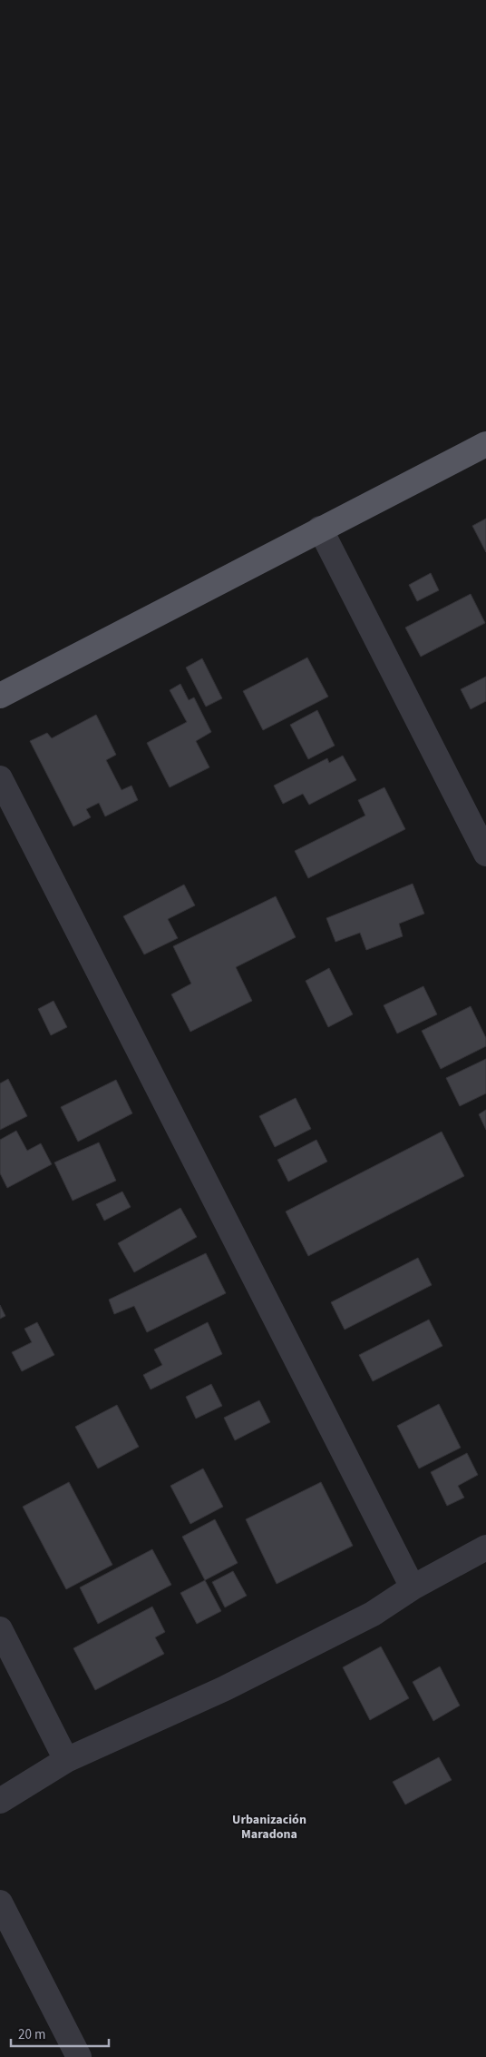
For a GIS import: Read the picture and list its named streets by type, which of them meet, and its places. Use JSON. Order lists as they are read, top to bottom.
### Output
{
  "districts": ["Urbanización Maradona"],
  "scale_bar": "20 m"
}
